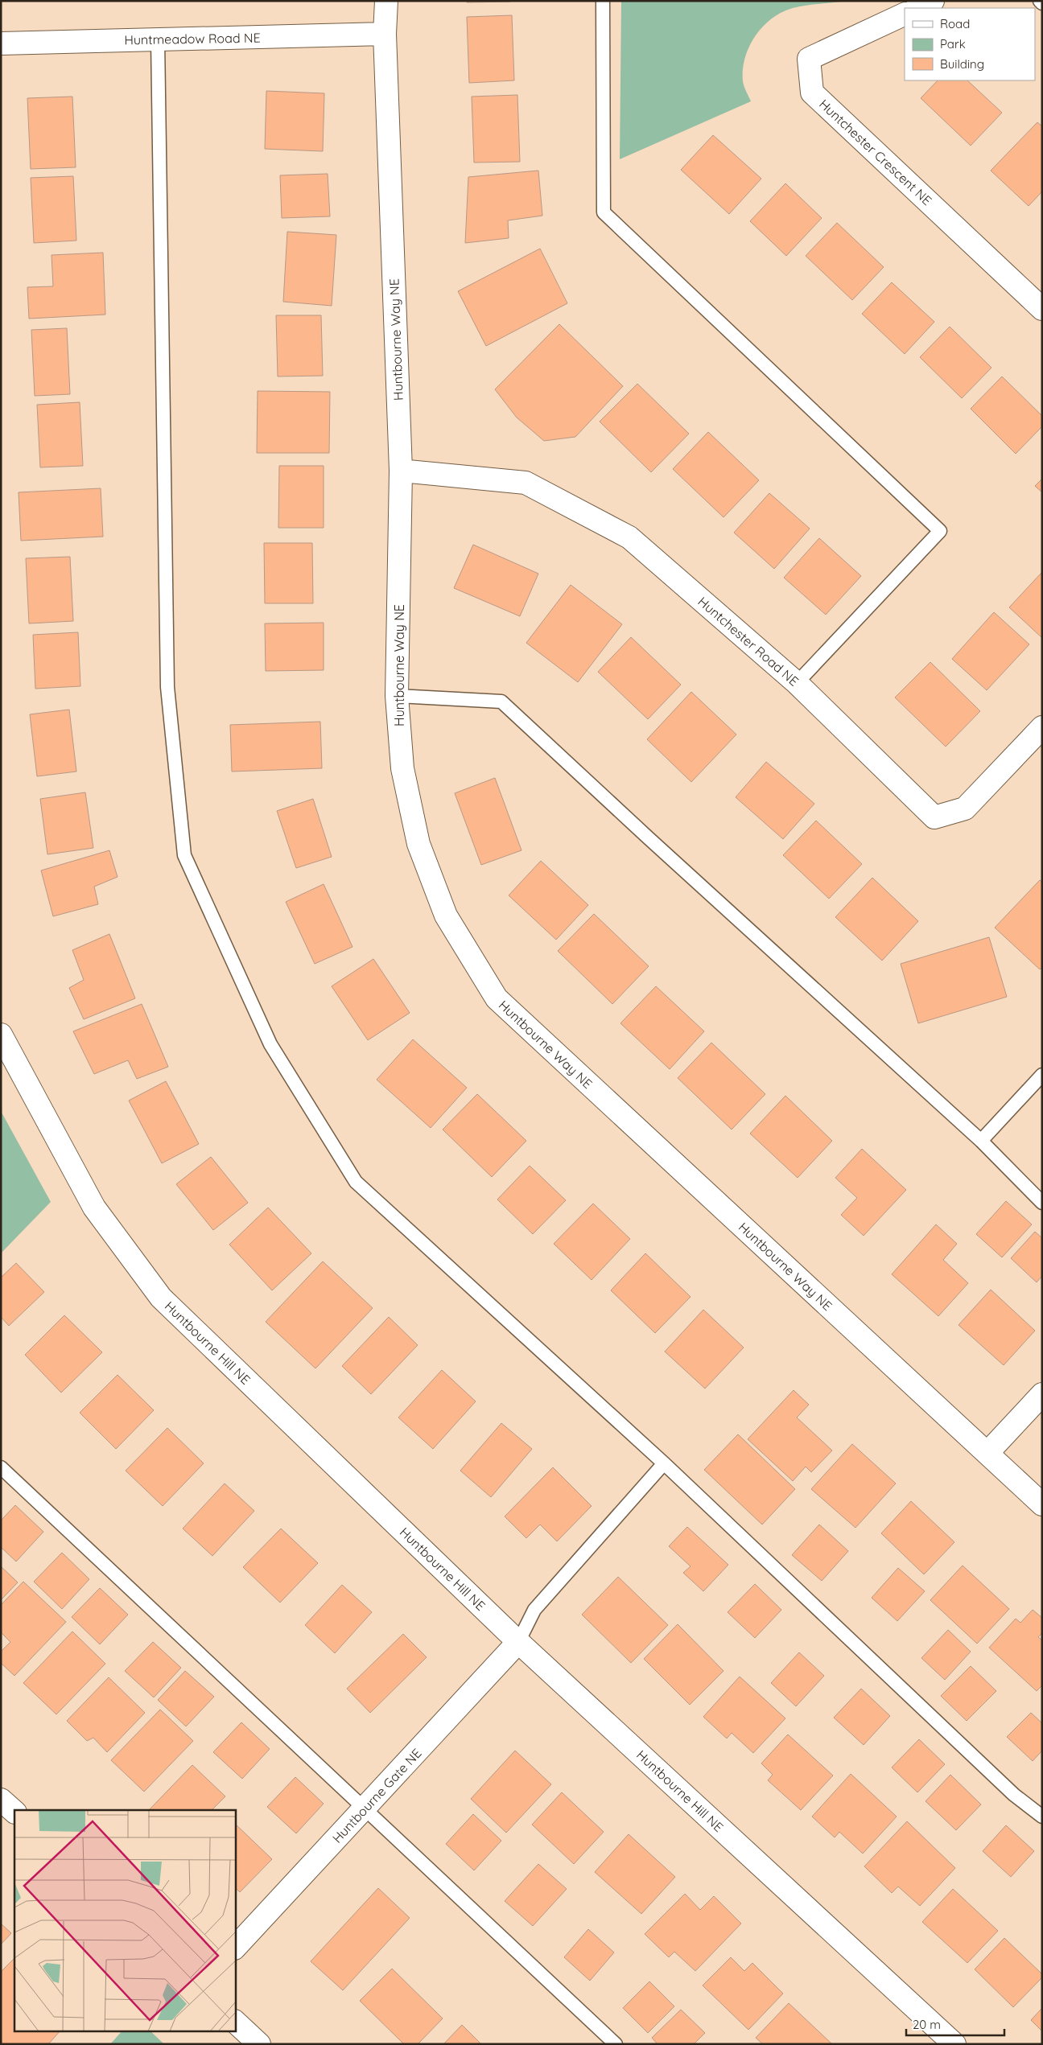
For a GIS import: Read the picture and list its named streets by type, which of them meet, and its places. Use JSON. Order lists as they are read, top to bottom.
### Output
{
  "streets": {
    "street": [
      "Huntmeadow Road NE",
      "Huntchester Crescent NE",
      "Huntbourne Way NE",
      "Huntchester Road NE",
      "Huntbourne Hill NE",
      "Huntbourne Gate NE"
    ]
  },
  "crossings": [
    ["Huntmeadow Road NE", "Huntbourne Way NE"],
    ["Huntbourne Way NE", "Huntchester Road NE"],
    ["Huntbourne Hill NE", "Huntbourne Gate NE"]
  ],
  "legend": ["Road", "Park", "Building"],
  "scale_bar": "20 m"
}
